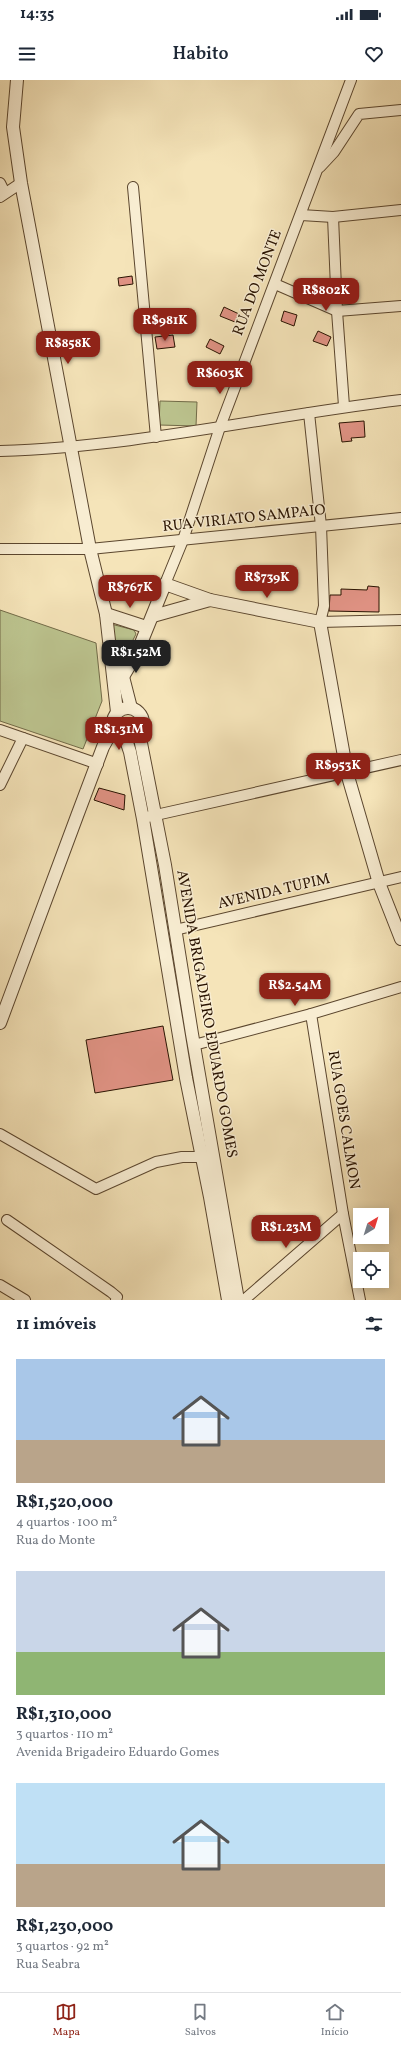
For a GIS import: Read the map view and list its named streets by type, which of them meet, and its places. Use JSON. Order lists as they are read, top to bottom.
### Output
{
  "streets": {
    "street": [
      "RUA DO MONTE",
      "RUA VIRIATO SAMPAIO",
      "AVENIDA TUPIM",
      "AVENIDA BRIGADEIRO EDUARDO GOMES",
      "RUA GOES CALMON"
    ]
  },
  "crossings": [
    ["RUA DO MONTE", "RUA VIRIATO SAMPAIO"],
    ["AVENIDA TUPIM", "AVENIDA BRIGADEIRO EDUARDO GOMES"]
  ],
  "north": "top right",
  "page": {
    "status": "14:35",
    "header": "Habito",
    "price": [
      "R$802K",
      "R$981K",
      "R$858K",
      "R$603K",
      "R$739K",
      "R$767K",
      "R$1.52M",
      "R$1.31M",
      "R$953K",
      "R$2.54M",
      "R$1.23M"
    ],
    "heading": "11 imóveis",
    "list": [
      {
        "name": "R$1,520,000",
        "note": "4 quartos · 100 m² · Rua do Monte"
      },
      {
        "name": "R$1,310,000",
        "note": "3 quartos · 110 m² · Avenida Brigadeiro Eduardo Gomes"
      },
      {
        "name": "R$1,230,000",
        "note": "3 quartos · 92 m² · Rua Seabra"
      }
    ],
    "tabs": ["Mapa", "Salvos", "Início"]
  }
}
